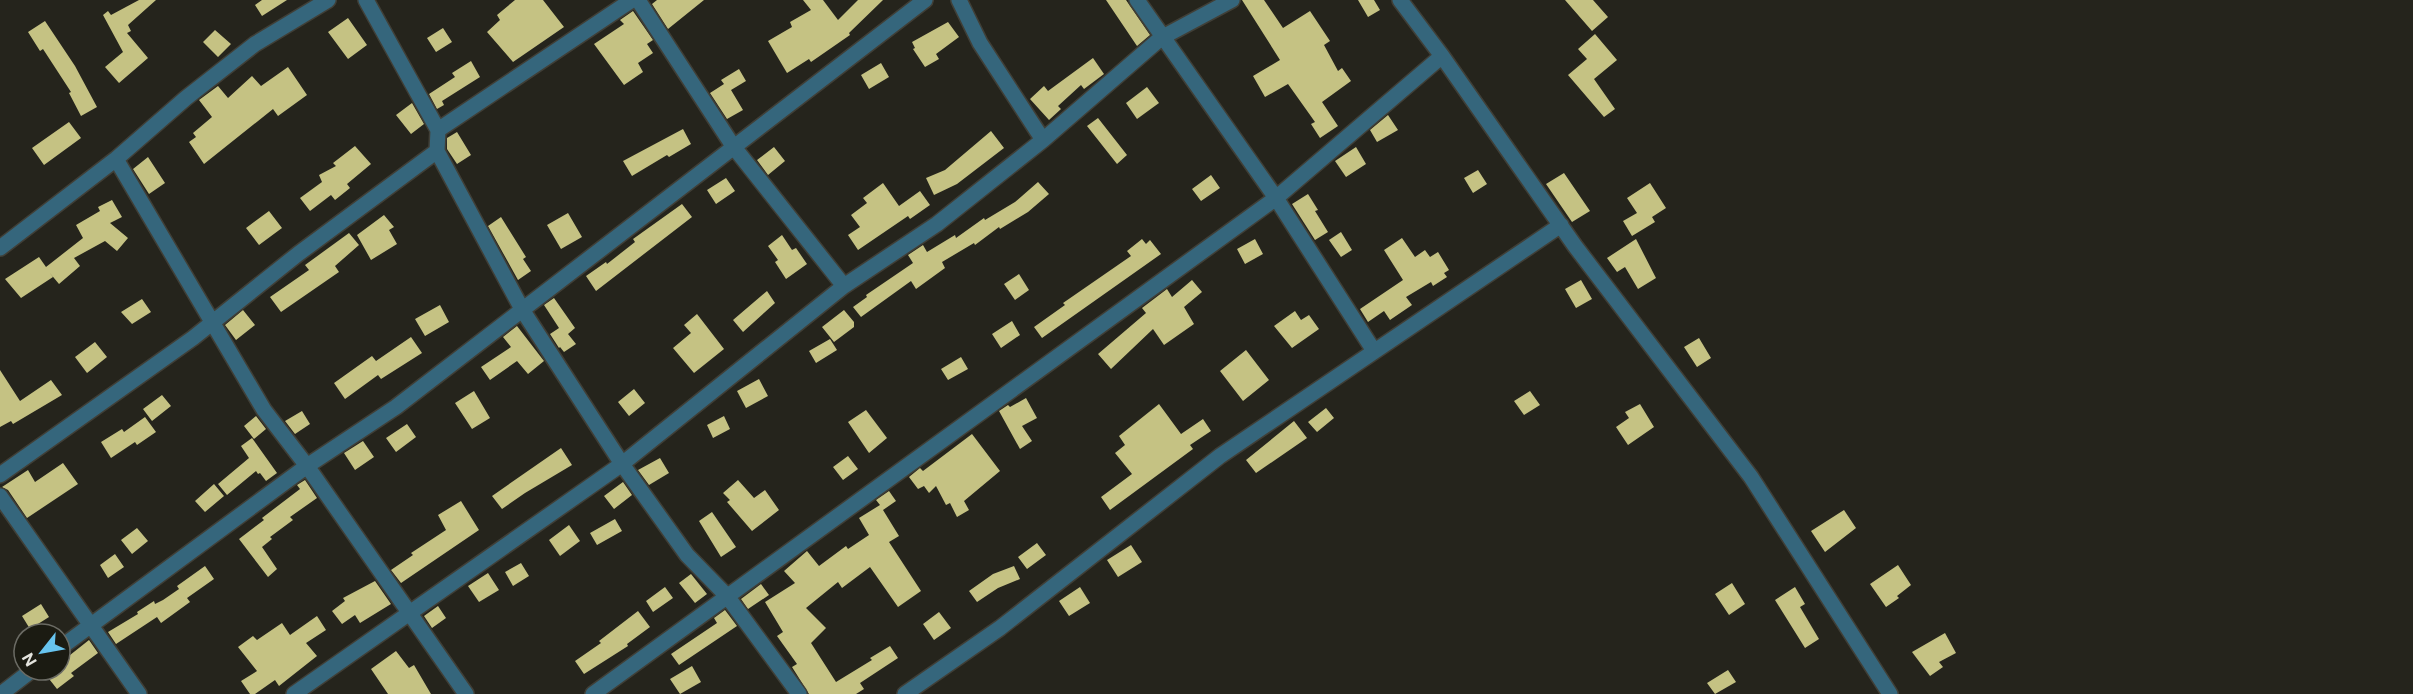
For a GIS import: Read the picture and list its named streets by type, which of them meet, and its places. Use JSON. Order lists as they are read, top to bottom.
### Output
{
  "north": "bottom left"
}
